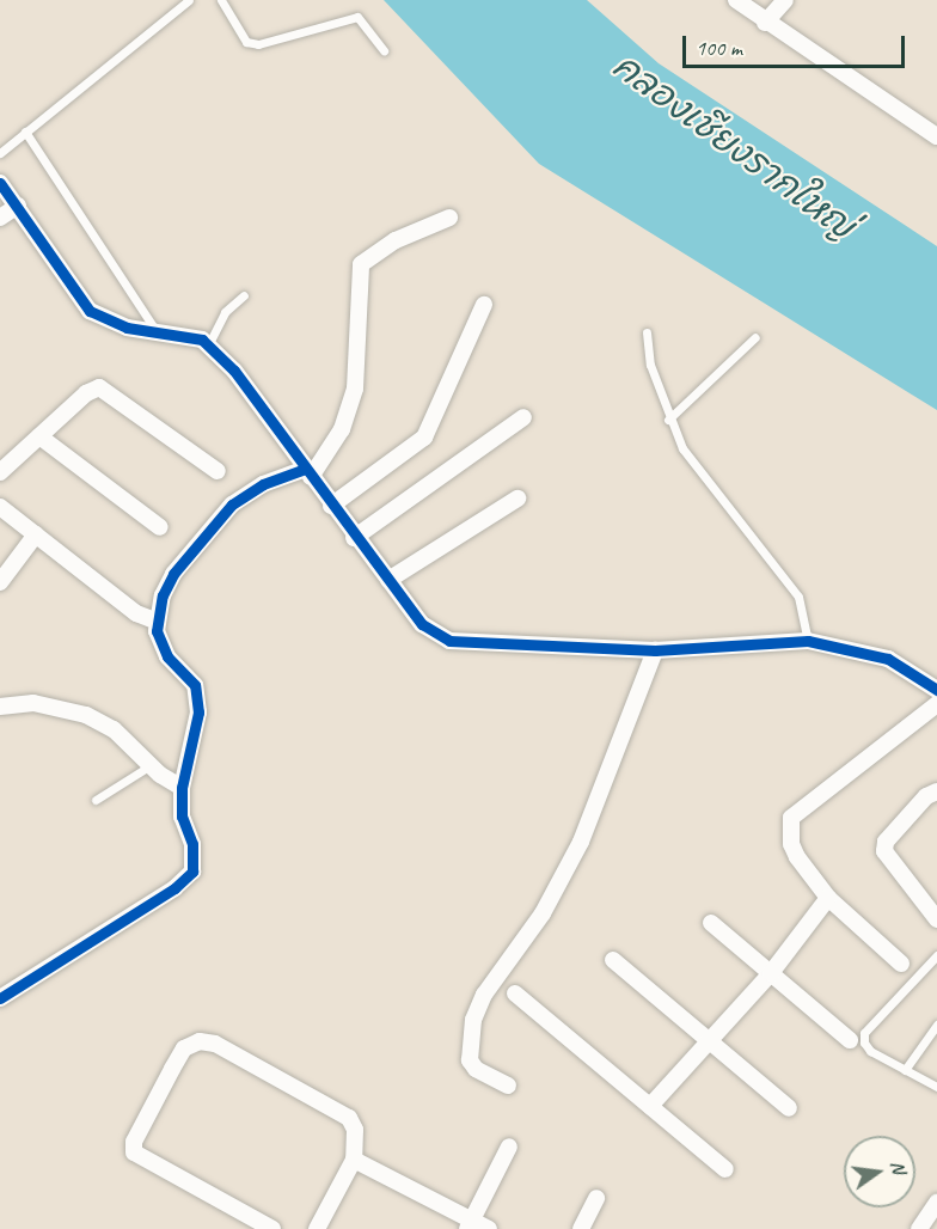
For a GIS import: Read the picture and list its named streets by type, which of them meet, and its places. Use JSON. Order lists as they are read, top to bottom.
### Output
{
  "water": ["คลองเชียงรากใหญ่"],
  "scale_bar": "100 m",
  "north": "right"
}
